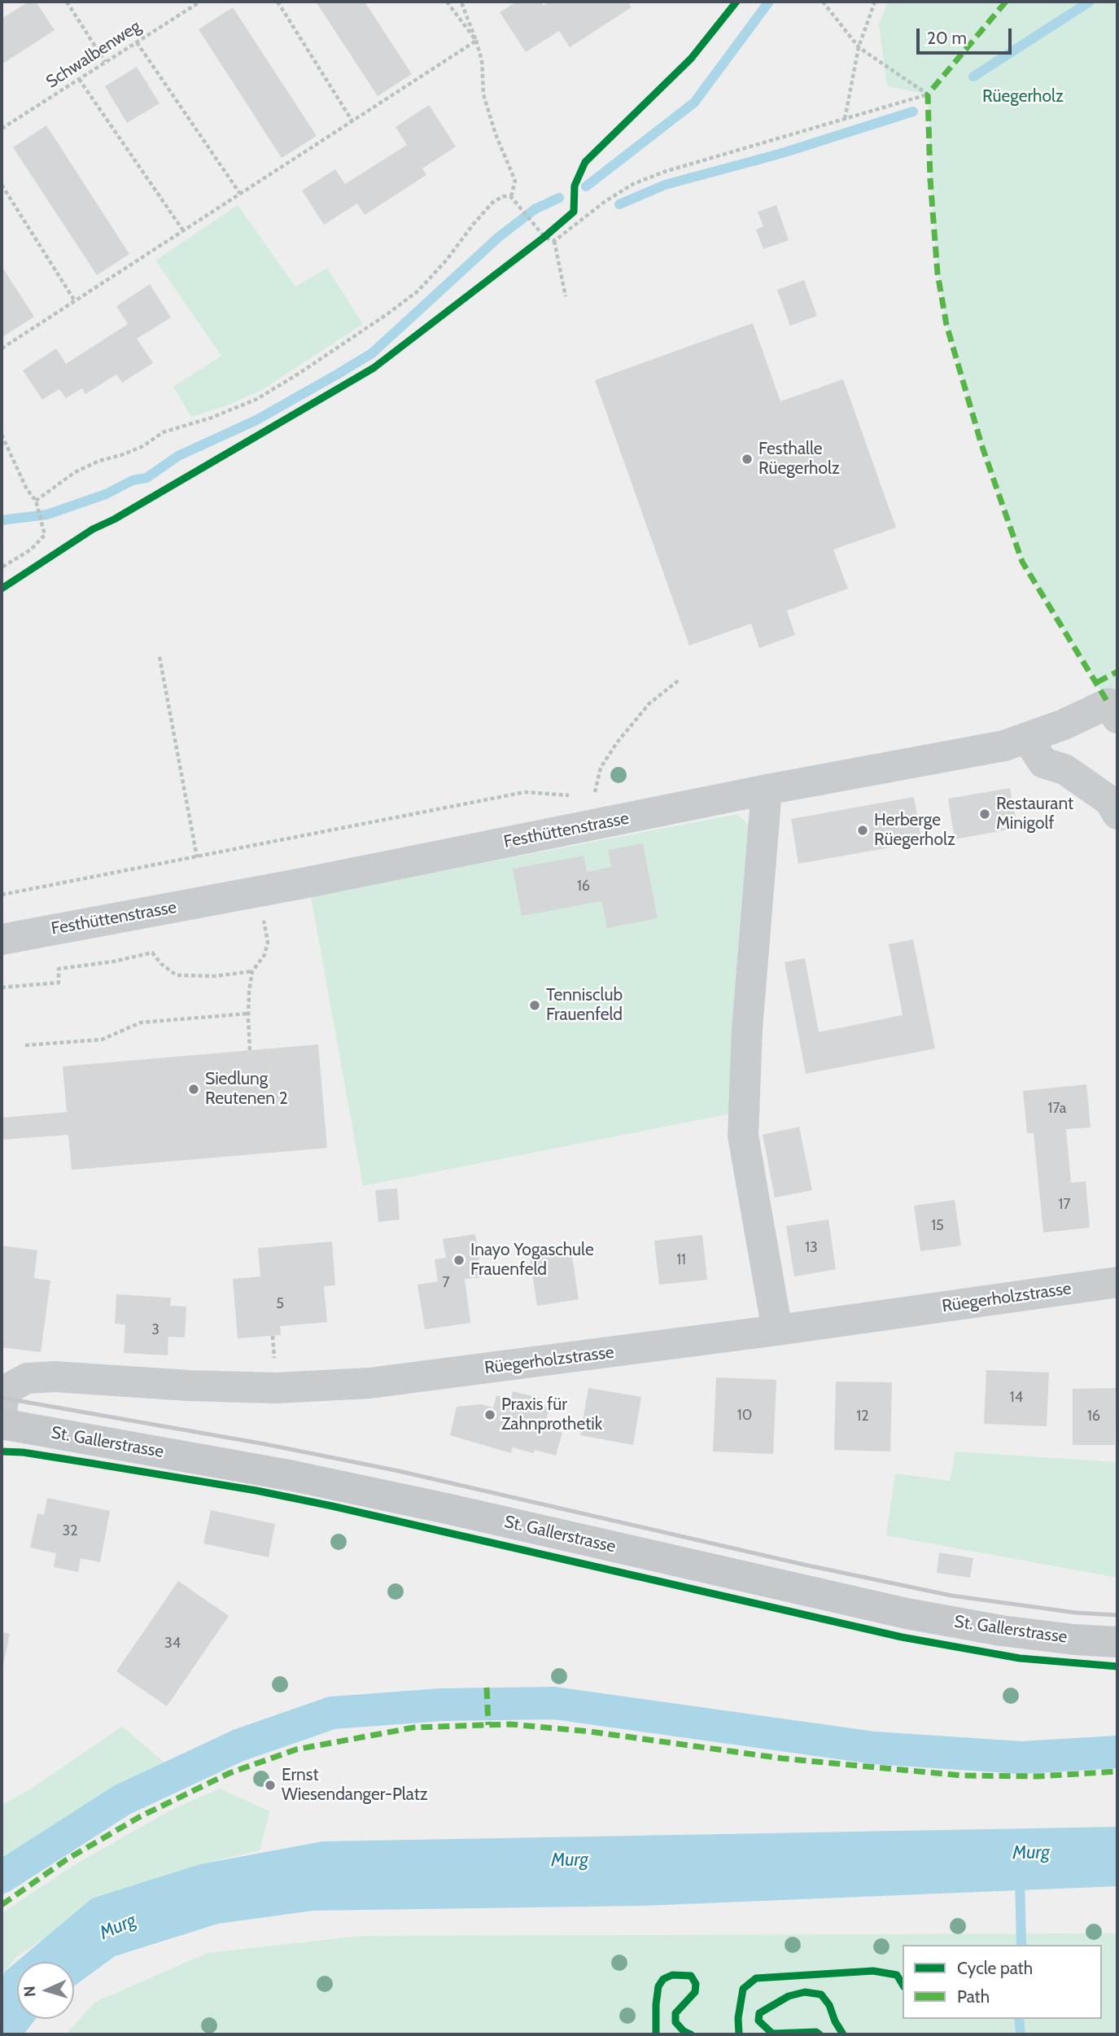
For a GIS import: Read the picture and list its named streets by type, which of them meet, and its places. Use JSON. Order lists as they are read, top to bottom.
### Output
{
  "streets": {
    "main road": ["St. Gallerstrasse"],
    "street": ["Festhüttenstrasse", "Rüegerholzstrasse"],
    "path": ["Schwalbenweg"]
  },
  "water": ["Murg"],
  "parks": ["Rüegerholz"],
  "places": [
    "Festhalle Rüegerholz",
    "Restaurant Minigolf",
    "Herberge Rüegerholz",
    "Tennisclub Frauenfeld",
    "Siedlung Reutenen 2",
    "Inayo Yogaschule Frauenfeld",
    "Praxis für Zahnprothetik",
    "Ernst Wiesendanger-Platz"
  ],
  "house_numbers": [
    "16",
    "17a",
    "17",
    "15",
    "13",
    "11",
    "7",
    "5",
    "3",
    "14",
    "10",
    "12",
    "16",
    "32",
    "34"
  ],
  "legend": ["Cycle path", "Path"],
  "scale_bar": "20 m",
  "north": "left"
}
